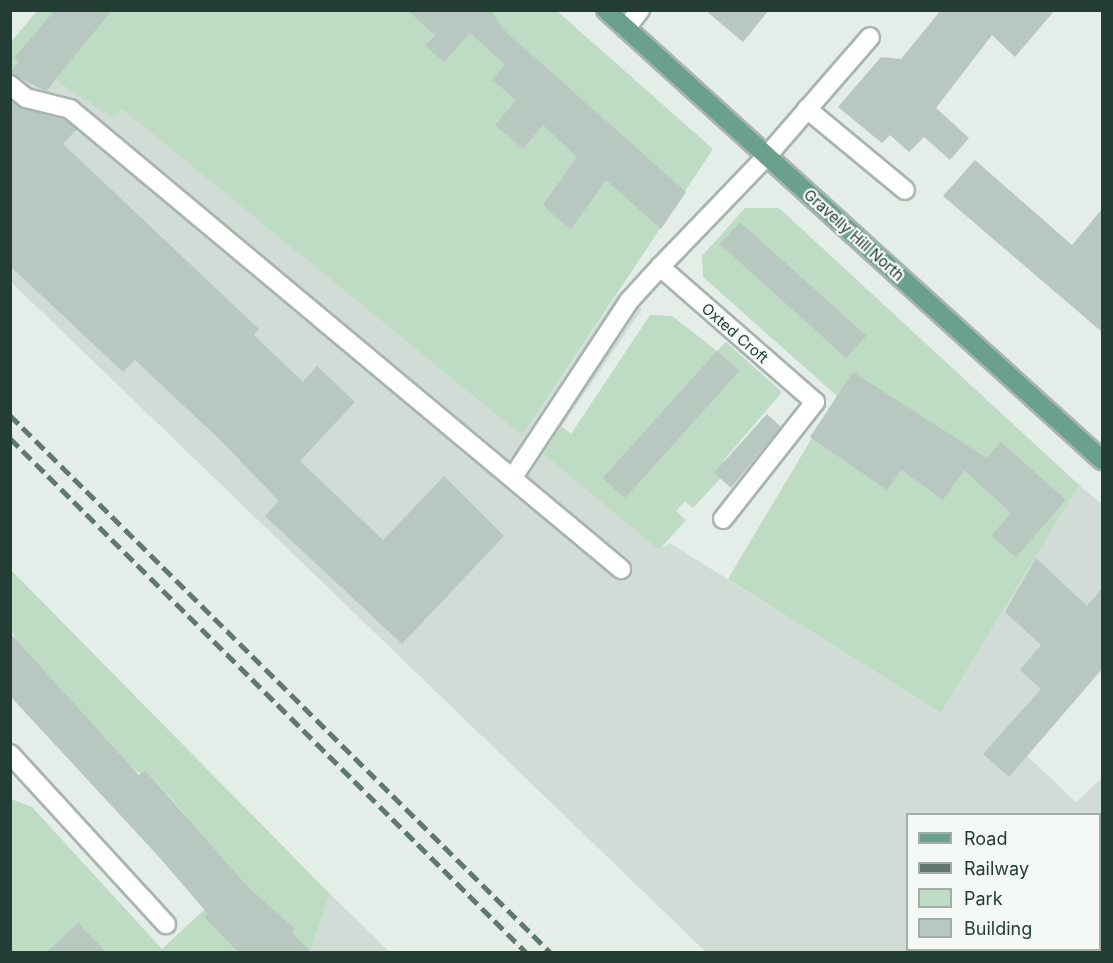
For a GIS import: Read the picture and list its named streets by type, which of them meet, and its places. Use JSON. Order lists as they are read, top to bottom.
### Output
{
  "streets": {
    "main road": ["Gravelly Hill North"],
    "street": ["Oxted Croft"]
  },
  "legend": [
    "Road",
    "Railway",
    "Park",
    "Building"
  ]
}
